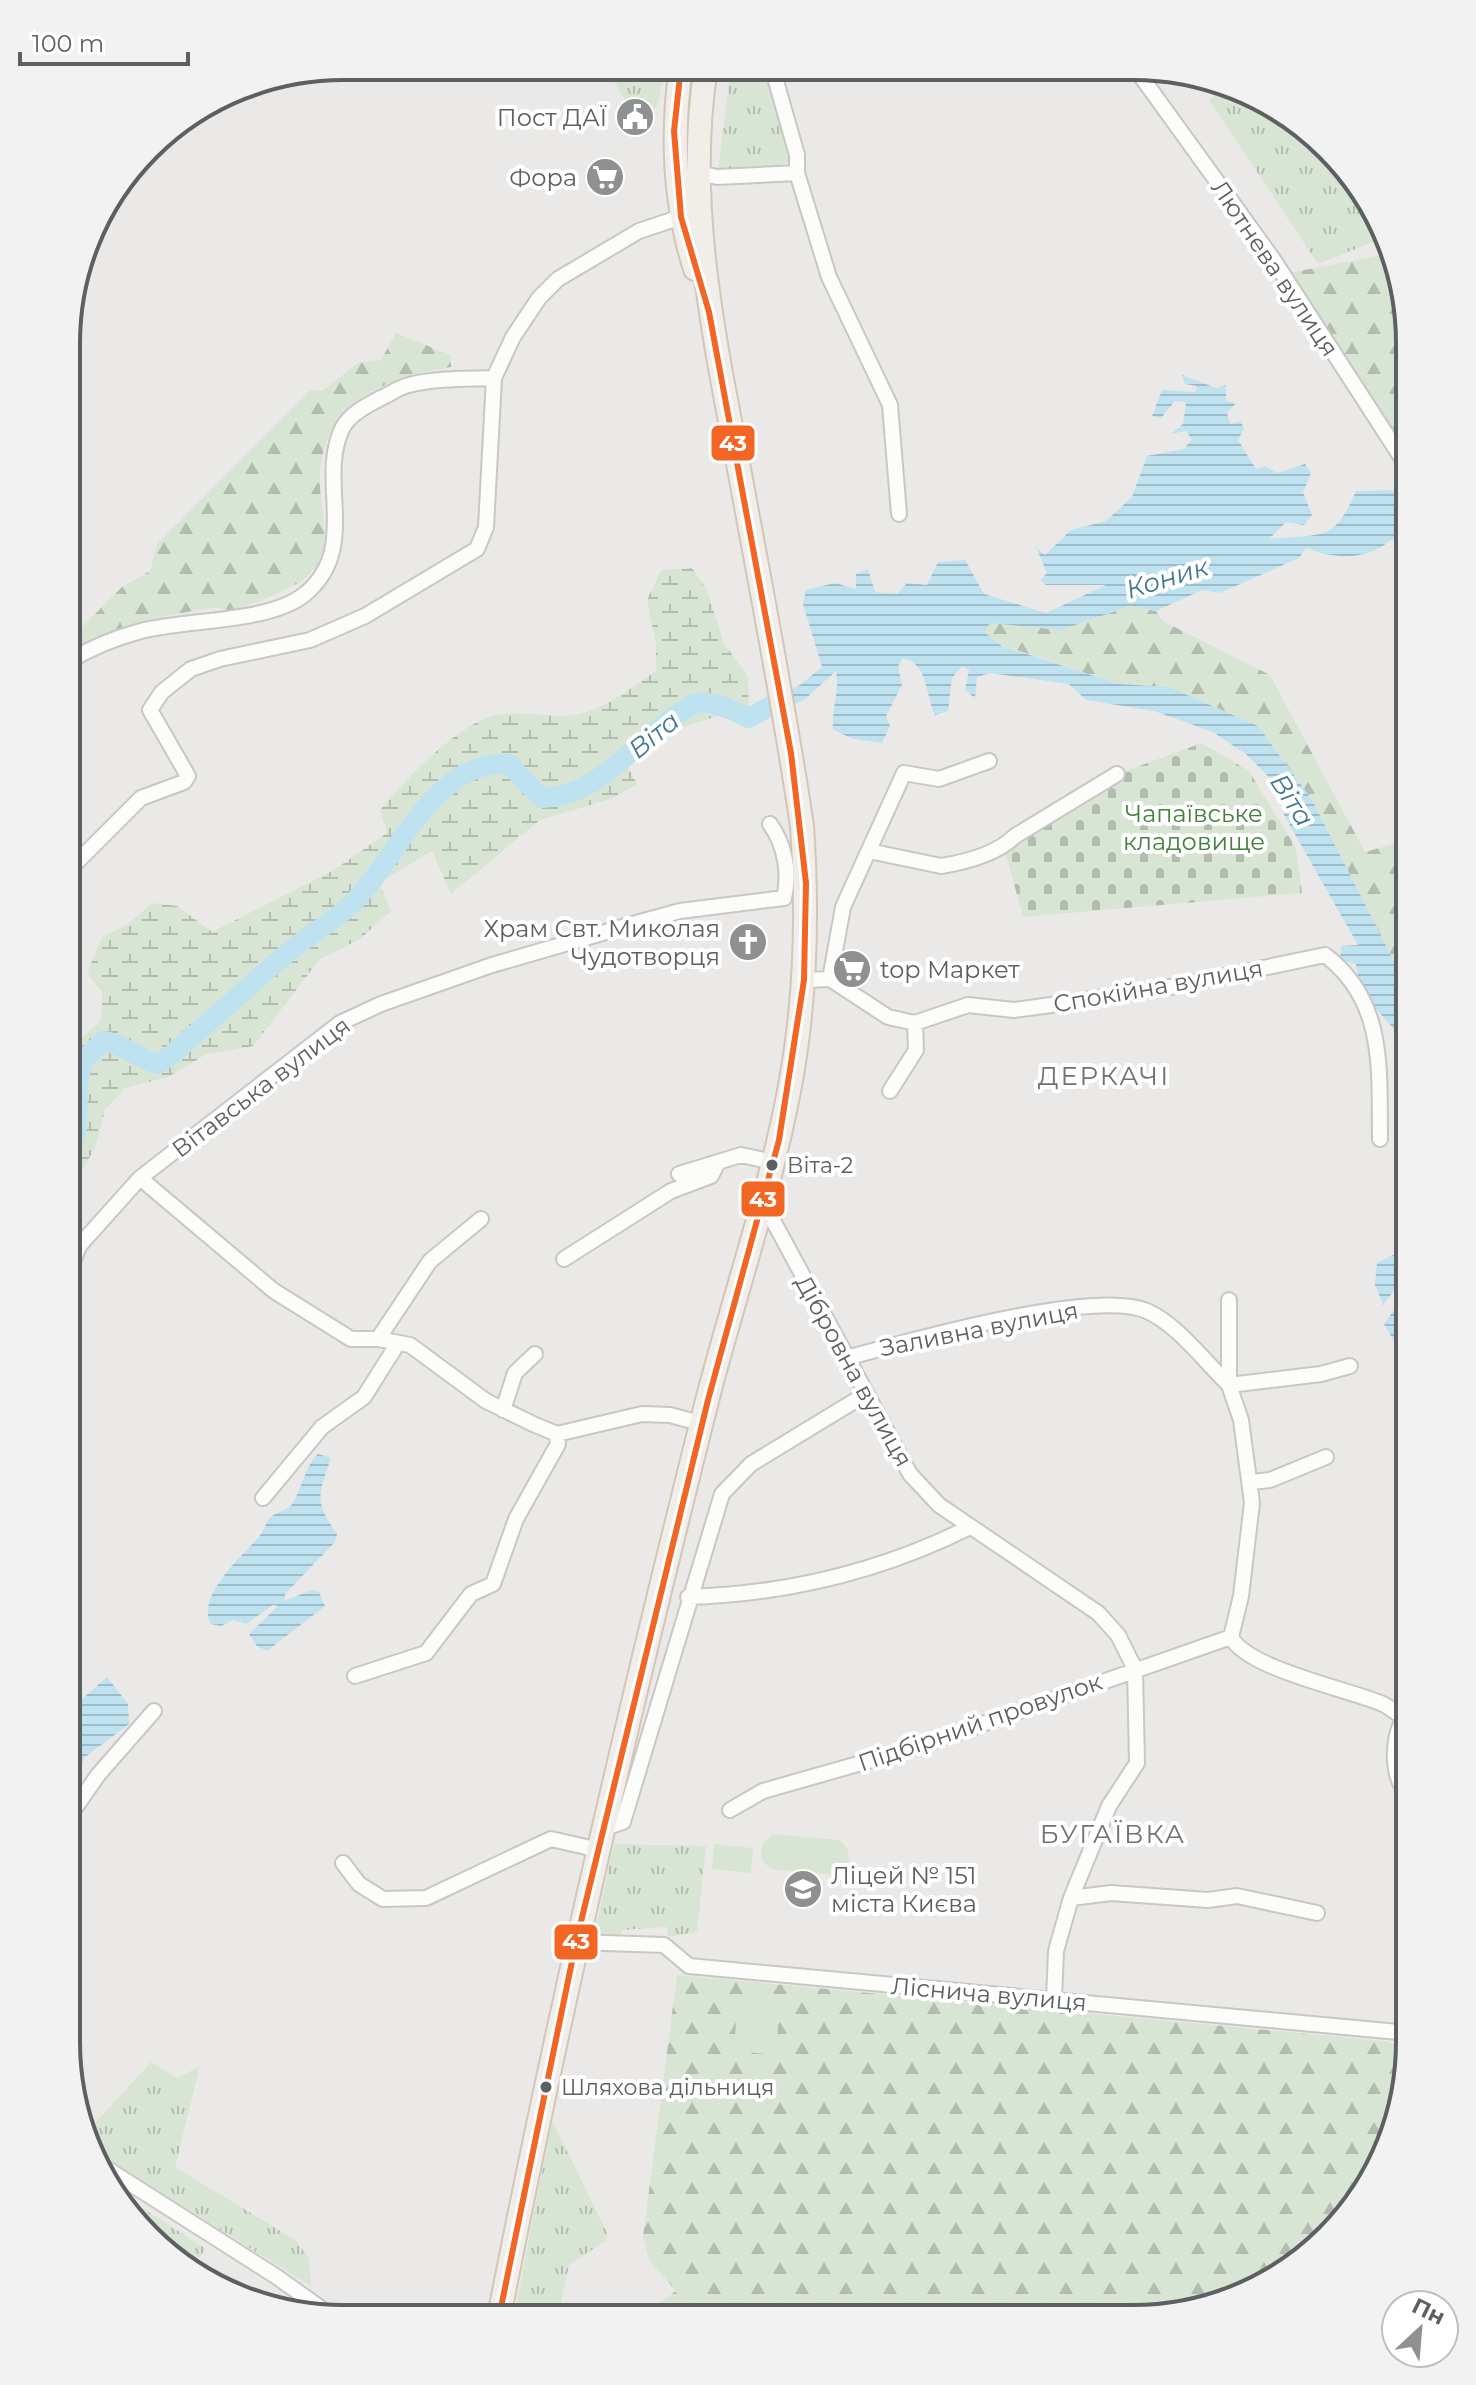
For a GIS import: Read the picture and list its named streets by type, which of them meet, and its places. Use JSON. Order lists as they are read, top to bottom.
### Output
{
  "streets": {
    "street": [
      "Лютнева вулиця",
      "Спокійна вулиця",
      "Вітавська вулиця",
      "Заливна вулиця",
      "Дібровна вулиця",
      "Підбірний провулок",
      "Ліснича вулиця"
    ]
  },
  "crossings": [
    ["Заливна вулиця", "Дібровна вулиця"],
    ["Дібровна вулиця", "Підбірний провулок"],
    ["Дібровна вулиця", "Ліснича вулиця"]
  ],
  "districts": ["ДЕРКАЧІ", "БУГАЇВКА"],
  "water": ["Коник", "Віта"],
  "parks": ["Чапаївське кладовище"],
  "places": {
    "public building": ["Пост ДАЇ"],
    "supermarket": ["Фора", "top Маркет"],
    "church": ["Храм Свт. Миколая Чудотворця"],
    "other": ["Віта-2", "Шляхова дільниця"],
    "school or university": ["Ліцей № 151 міста Києва"]
  },
  "lines": ["transit line 43"],
  "scale_bar": "100 m",
  "north": "top right"
}
